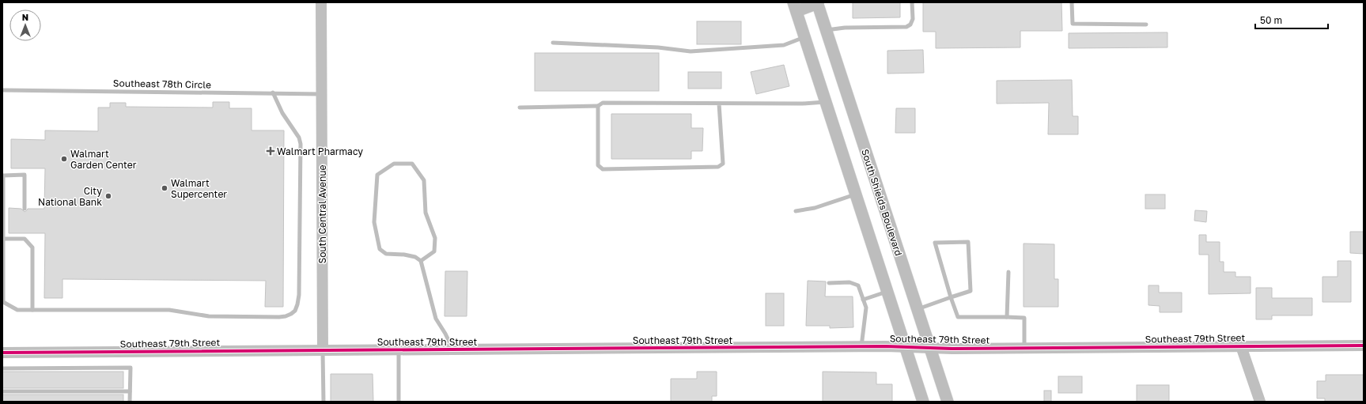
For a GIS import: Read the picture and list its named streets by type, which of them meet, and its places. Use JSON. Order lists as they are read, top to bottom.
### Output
{
  "streets": {
    "main road": ["South Shields Boulevard"],
    "street": ["South Central Avenue", "Southeast 79th Street"],
    "lane": ["Southeast 78th Circle"]
  },
  "crossings": [
    ["Southeast 78th Circle", "South Central Avenue"],
    ["South Shields Boulevard", "Southeast 79th Street"],
    ["South Central Avenue", "Southeast 79th Street"]
  ],
  "places": {
    "health": ["Walmart Pharmacy"],
    "other": ["Walmart Garden Center", "Walmart Supercenter", "City National Bank"]
  },
  "scale_bar": "50 m",
  "north": "top"
}
